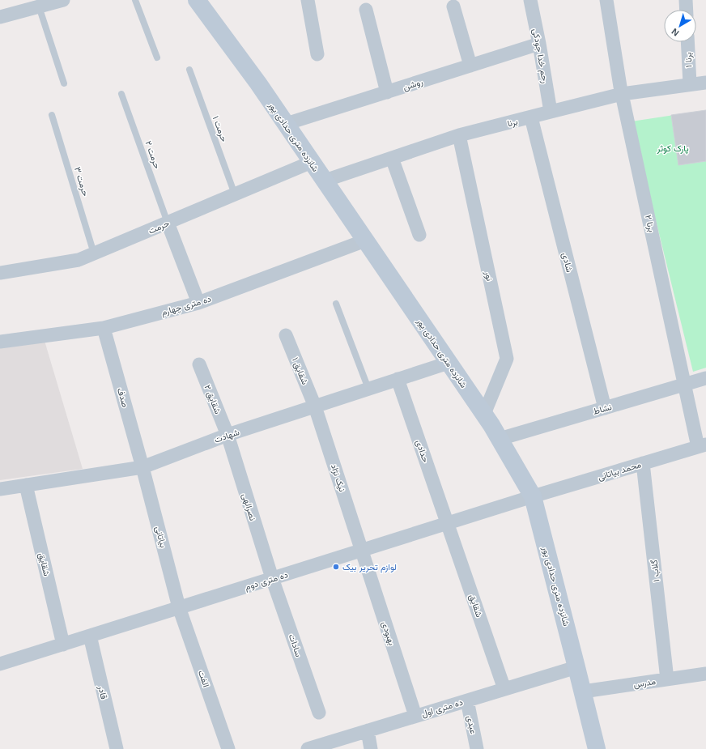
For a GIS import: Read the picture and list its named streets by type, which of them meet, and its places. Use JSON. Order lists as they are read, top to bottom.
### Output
{
  "streets": {
    "street": [
      "رحم خدا جودکی",
      "برنا ۱",
      "روشن",
      "برنا",
      "شانزده متری حدادی پور",
      "برنا ۲",
      "حرمت",
      "شادی",
      "نور",
      "ده متری چهارم",
      "شقایق ۱",
      "صدف",
      "شقایق ۲",
      "نشاط",
      "شهادت",
      "حدادی",
      "محمد بیاتانی",
      "نیک نژاد",
      "نصرالهی",
      "بیاتانی",
      "شقایق",
      "گلاب ۱",
      "ده متری دوم",
      "بهبودی",
      "سادات",
      "الفت",
      "مدرس",
      "قادر",
      "ده متری اول",
      "عبدی"
    ],
    "lane": ["حرمت ۱", "حرمت ۲", "حرمت ۳"]
  },
  "crossings": [
    ["رحم خدا جودکی", "روشن"],
    ["رحم خدا جودکی", "برنا"],
    ["برنا ۱", "برنا"],
    ["روشن", "شانزده متری حدادی پور"],
    ["برنا", "شانزده متری حدادی پور"],
    ["برنا", "برنا ۲"],
    ["برنا", "شادی"],
    ["برنا", "نور"],
    ["حرمت ۱", "حرمت"],
    ["شانزده متری حدادی پور", "حرمت"],
    ["شانزده متری حدادی پور", "نور"],
    ["شانزده متری حدادی پور", "ده متری چهارم"],
    ["شانزده متری حدادی پور", "نشاط"],
    ["شانزده متری حدادی پور", "شهادت"],
    ["شانزده متری حدادی پور", "محمد بیاتانی"],
    ["شانزده متری حدادی پور", "ده متری دوم"],
    ["شانزده متری حدادی پور", "مدرس"],
    ["شانزده متری حدادی پور", "ده متری اول"],
    ["حرمت ۲", "حرمت"],
    ["حرمت ۳", "حرمت"],
    ["برنا ۲", "نشاط"],
    ["برنا ۲", "محمد بیاتانی"],
    ["شادی", "نشاط"],
    ["ده متری چهارم", "صدف"],
    ["شقایق ۱", "شهادت"],
    ["شقایق ۱", "نیک نژاد"],
    ["صدف", "شهادت"],
    ["صدف", "بیاتانی"],
    ["شقایق ۲", "شهادت"],
    ["شقایق ۲", "نصرالهی"],
    ["شهادت", "حدادی"],
    ["شهادت", "نیک نژاد"],
    ["شهادت", "نصرالهی"],
    ["شهادت", "بیاتانی"],
    ["شهادت", "شقایق"],
    ["حدادی", "شقایق"],
    ["حدادی", "ده متری دوم"],
    ["محمد بیاتانی", "گلاب ۱"],
    ["محمد بیاتانی", "ده متری دوم"],
    ["نیک نژاد", "ده متری دوم"],
    ["نیک نژاد", "بهبودی"],
    ["نصرالهی", "ده متری دوم"],
    ["نصرالهی", "سادات"],
    ["بیاتانی", "ده متری دوم"],
    ["بیاتانی", "الفت"],
    ["شقایق", "ده متری دوم"],
    ["شقایق", "ده متری اول"],
    ["گلاب ۱", "مدرس"],
    ["ده متری دوم", "بهبودی"],
    ["ده متری دوم", "سادات"],
    ["ده متری دوم", "الفت"],
    ["ده متری دوم", "قادر"],
    ["بهبودی", "ده متری اول"],
    ["ده متری اول", "عبدی"]
  ],
  "parks": ["پارک کوثر"],
  "places": ["لوازم تحریر بیک"],
  "north": "bottom left"
}
